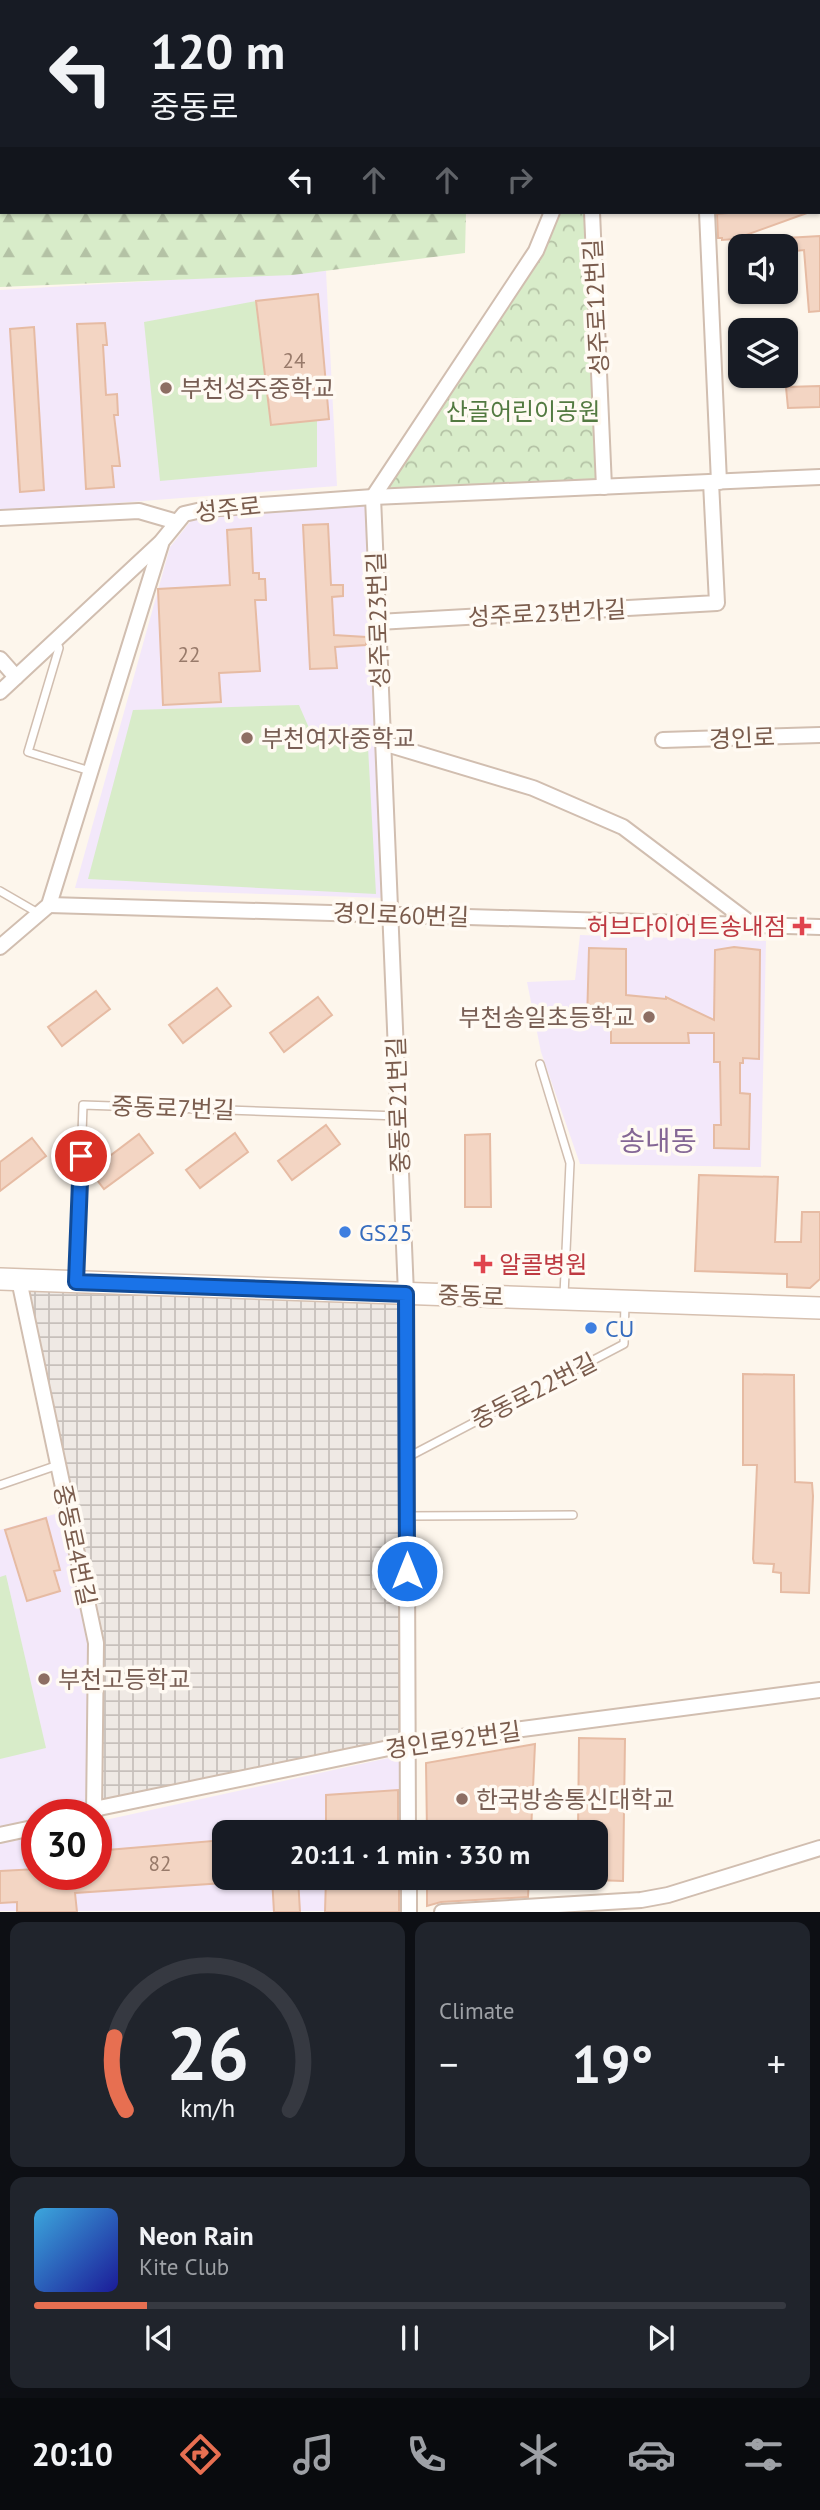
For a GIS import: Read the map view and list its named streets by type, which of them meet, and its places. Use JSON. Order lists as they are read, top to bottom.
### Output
{
  "streets": {
    "street": [
      "성주로12번길",
      "성주로",
      "성주로23번가길",
      "성주로23번길",
      "경인로",
      "경인로60번길",
      "중동로21번길",
      "중동로",
      "중동로4번길",
      "경인로92번길"
    ],
    "lane": ["중동로7번길", "중동로22번길"]
  },
  "crossings": [
    ["성주로12번길", "성주로"],
    ["성주로", "성주로23번가길"],
    ["성주로", "성주로23번길"],
    ["성주로", "경인로60번길"],
    ["성주로23번가길", "성주로23번길"],
    ["성주로23번길", "경인로60번길"],
    ["성주로23번길", "중동로21번길"],
    ["경인로60번길", "중동로21번길"],
    ["중동로21번길", "중동로7번길"],
    ["중동로21번길", "중동로"],
    ["중동로7번길", "중동로"],
    ["중동로", "중동로22번길"],
    ["중동로", "중동로4번길"]
  ],
  "districts": ["송내동"],
  "parks": ["산골어린이공원"],
  "places": {
    "other": [
      "부천성주중학교",
      "부천여자중학교",
      "부천송일초등학교",
      "GS25",
      "CU",
      "부천고등학교",
      "한국방송통신대학교"
    ],
    "health": ["허브다이어트송내점", "알콜병원"]
  },
  "house_numbers": ["24", "22", "82"],
  "page": {
    "turn": ["120 m", "중동로"],
    "limit": "30",
    "trip": "20:11 · 1 min · 330 m",
    "tile": "Climate",
    "heat": ["−", "19°", "+"],
    "song": ["Neon Rain", "Kite Club"],
    "tabs": "20:10",
    "gauge": ["26", "km/h"]
  }
}
